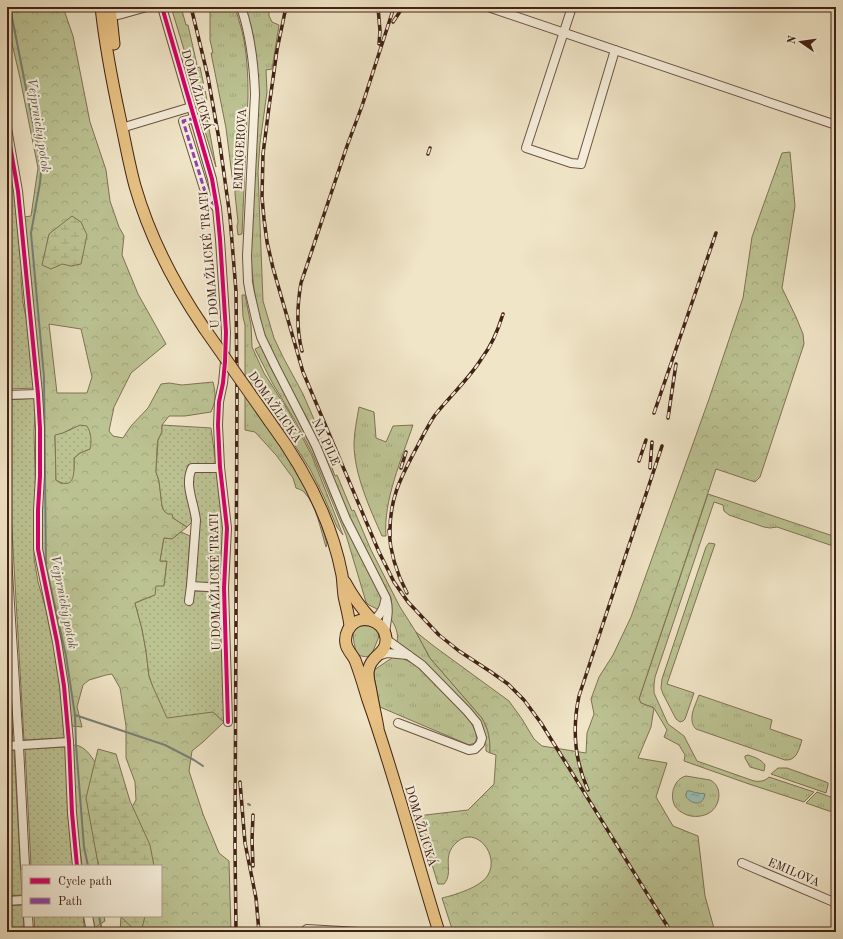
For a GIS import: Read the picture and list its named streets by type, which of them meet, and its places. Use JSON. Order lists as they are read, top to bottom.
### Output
{
  "streets": {
    "main road": ["DOMAŽLICKÁ"],
    "street": [
      "EMINGEROVA",
      "U DOMAŽLICKÉ TRATI",
      "NA PILE",
      "EMILOVA"
    ]
  },
  "crossings": [
    ["DOMAŽLICKÁ", "U DOMAŽLICKÉ TRATI"],
    ["EMINGEROVA", "NA PILE"]
  ],
  "water": ["Vejprnický potok"],
  "legend": ["Cycle path", "Path"],
  "north": "left"
}
